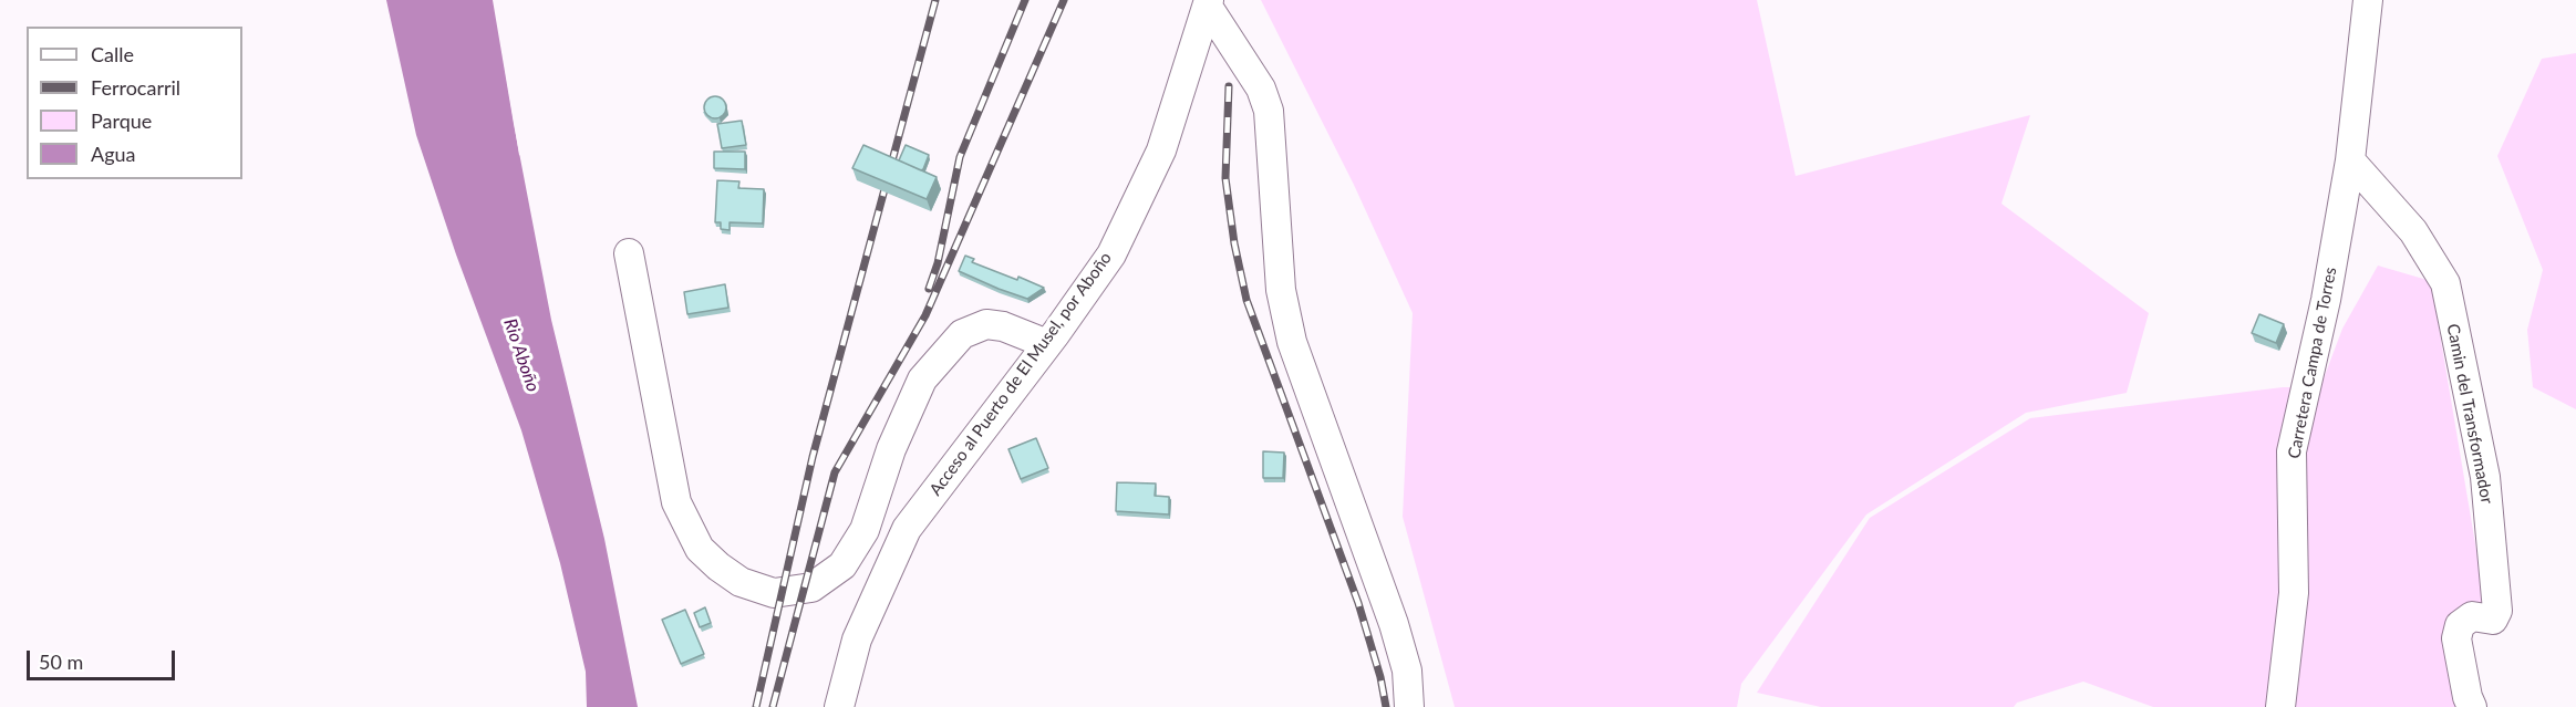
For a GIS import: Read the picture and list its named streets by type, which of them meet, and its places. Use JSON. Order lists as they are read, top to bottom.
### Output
{
  "streets": {
    "street": ["Carretera Campa de Torres", "Acceso al Puerto de El Musel, por Aboño", "Camin del Transformador"]
  },
  "crossings": [
    ["Carretera Campa de Torres", "Camin del Transformador"]
  ],
  "water": ["Rio Aboño"],
  "legend": [
    "Calle",
    "Ferrocarril",
    "Parque",
    "Agua"
  ],
  "scale_bar": "50 m"
}
